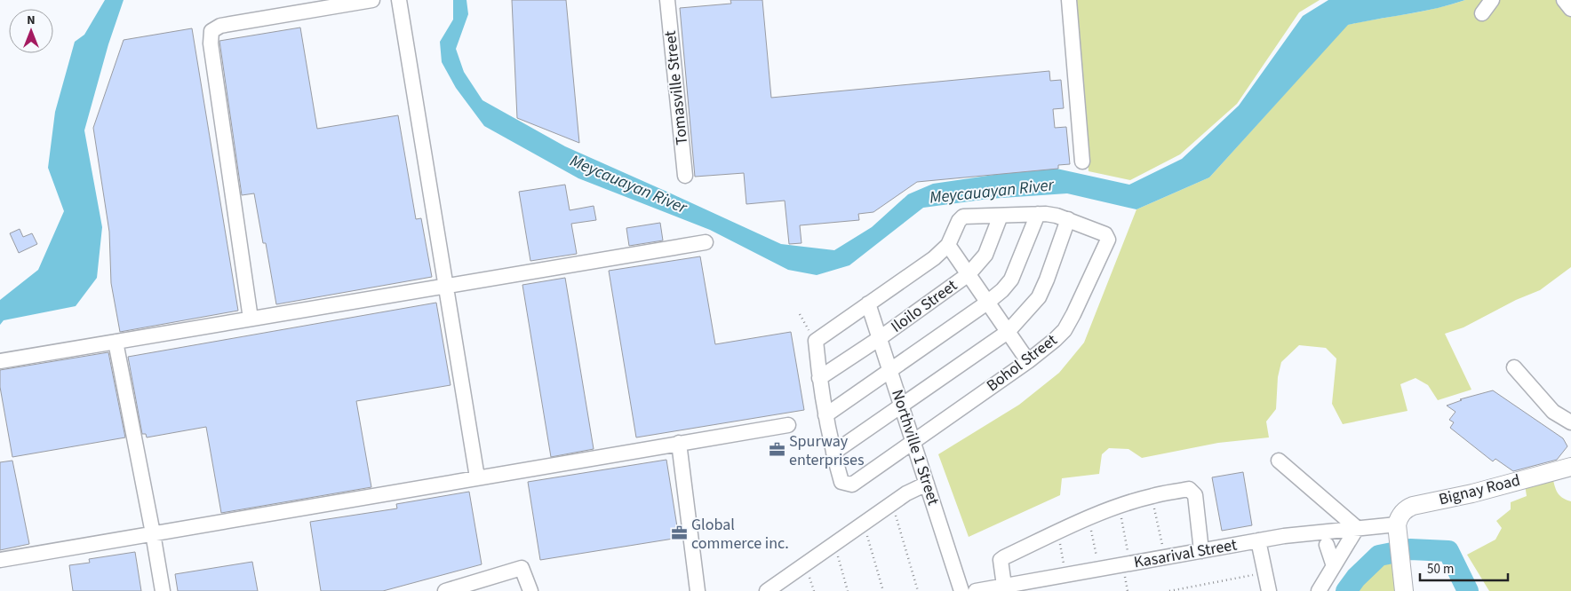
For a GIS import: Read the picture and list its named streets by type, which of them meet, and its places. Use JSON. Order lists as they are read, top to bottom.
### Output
{
  "streets": {
    "main road": ["Bignay Road"],
    "street": [
      "Tomasville Street",
      "Iloilo Street",
      "Bohol Street",
      "Northville 1 Street",
      "Kasarival Street"
    ]
  },
  "crossings": [
    ["Iloilo Street", "Northville 1 Street"],
    ["Bohol Street", "Northville 1 Street"],
    ["Bignay Road", "Kasarival Street"]
  ],
  "water": ["Meycauayan River"],
  "places": {
    "office": ["Spurway enterprises", "Global commerce inc."]
  },
  "scale_bar": "50 m",
  "north": "top"
}
